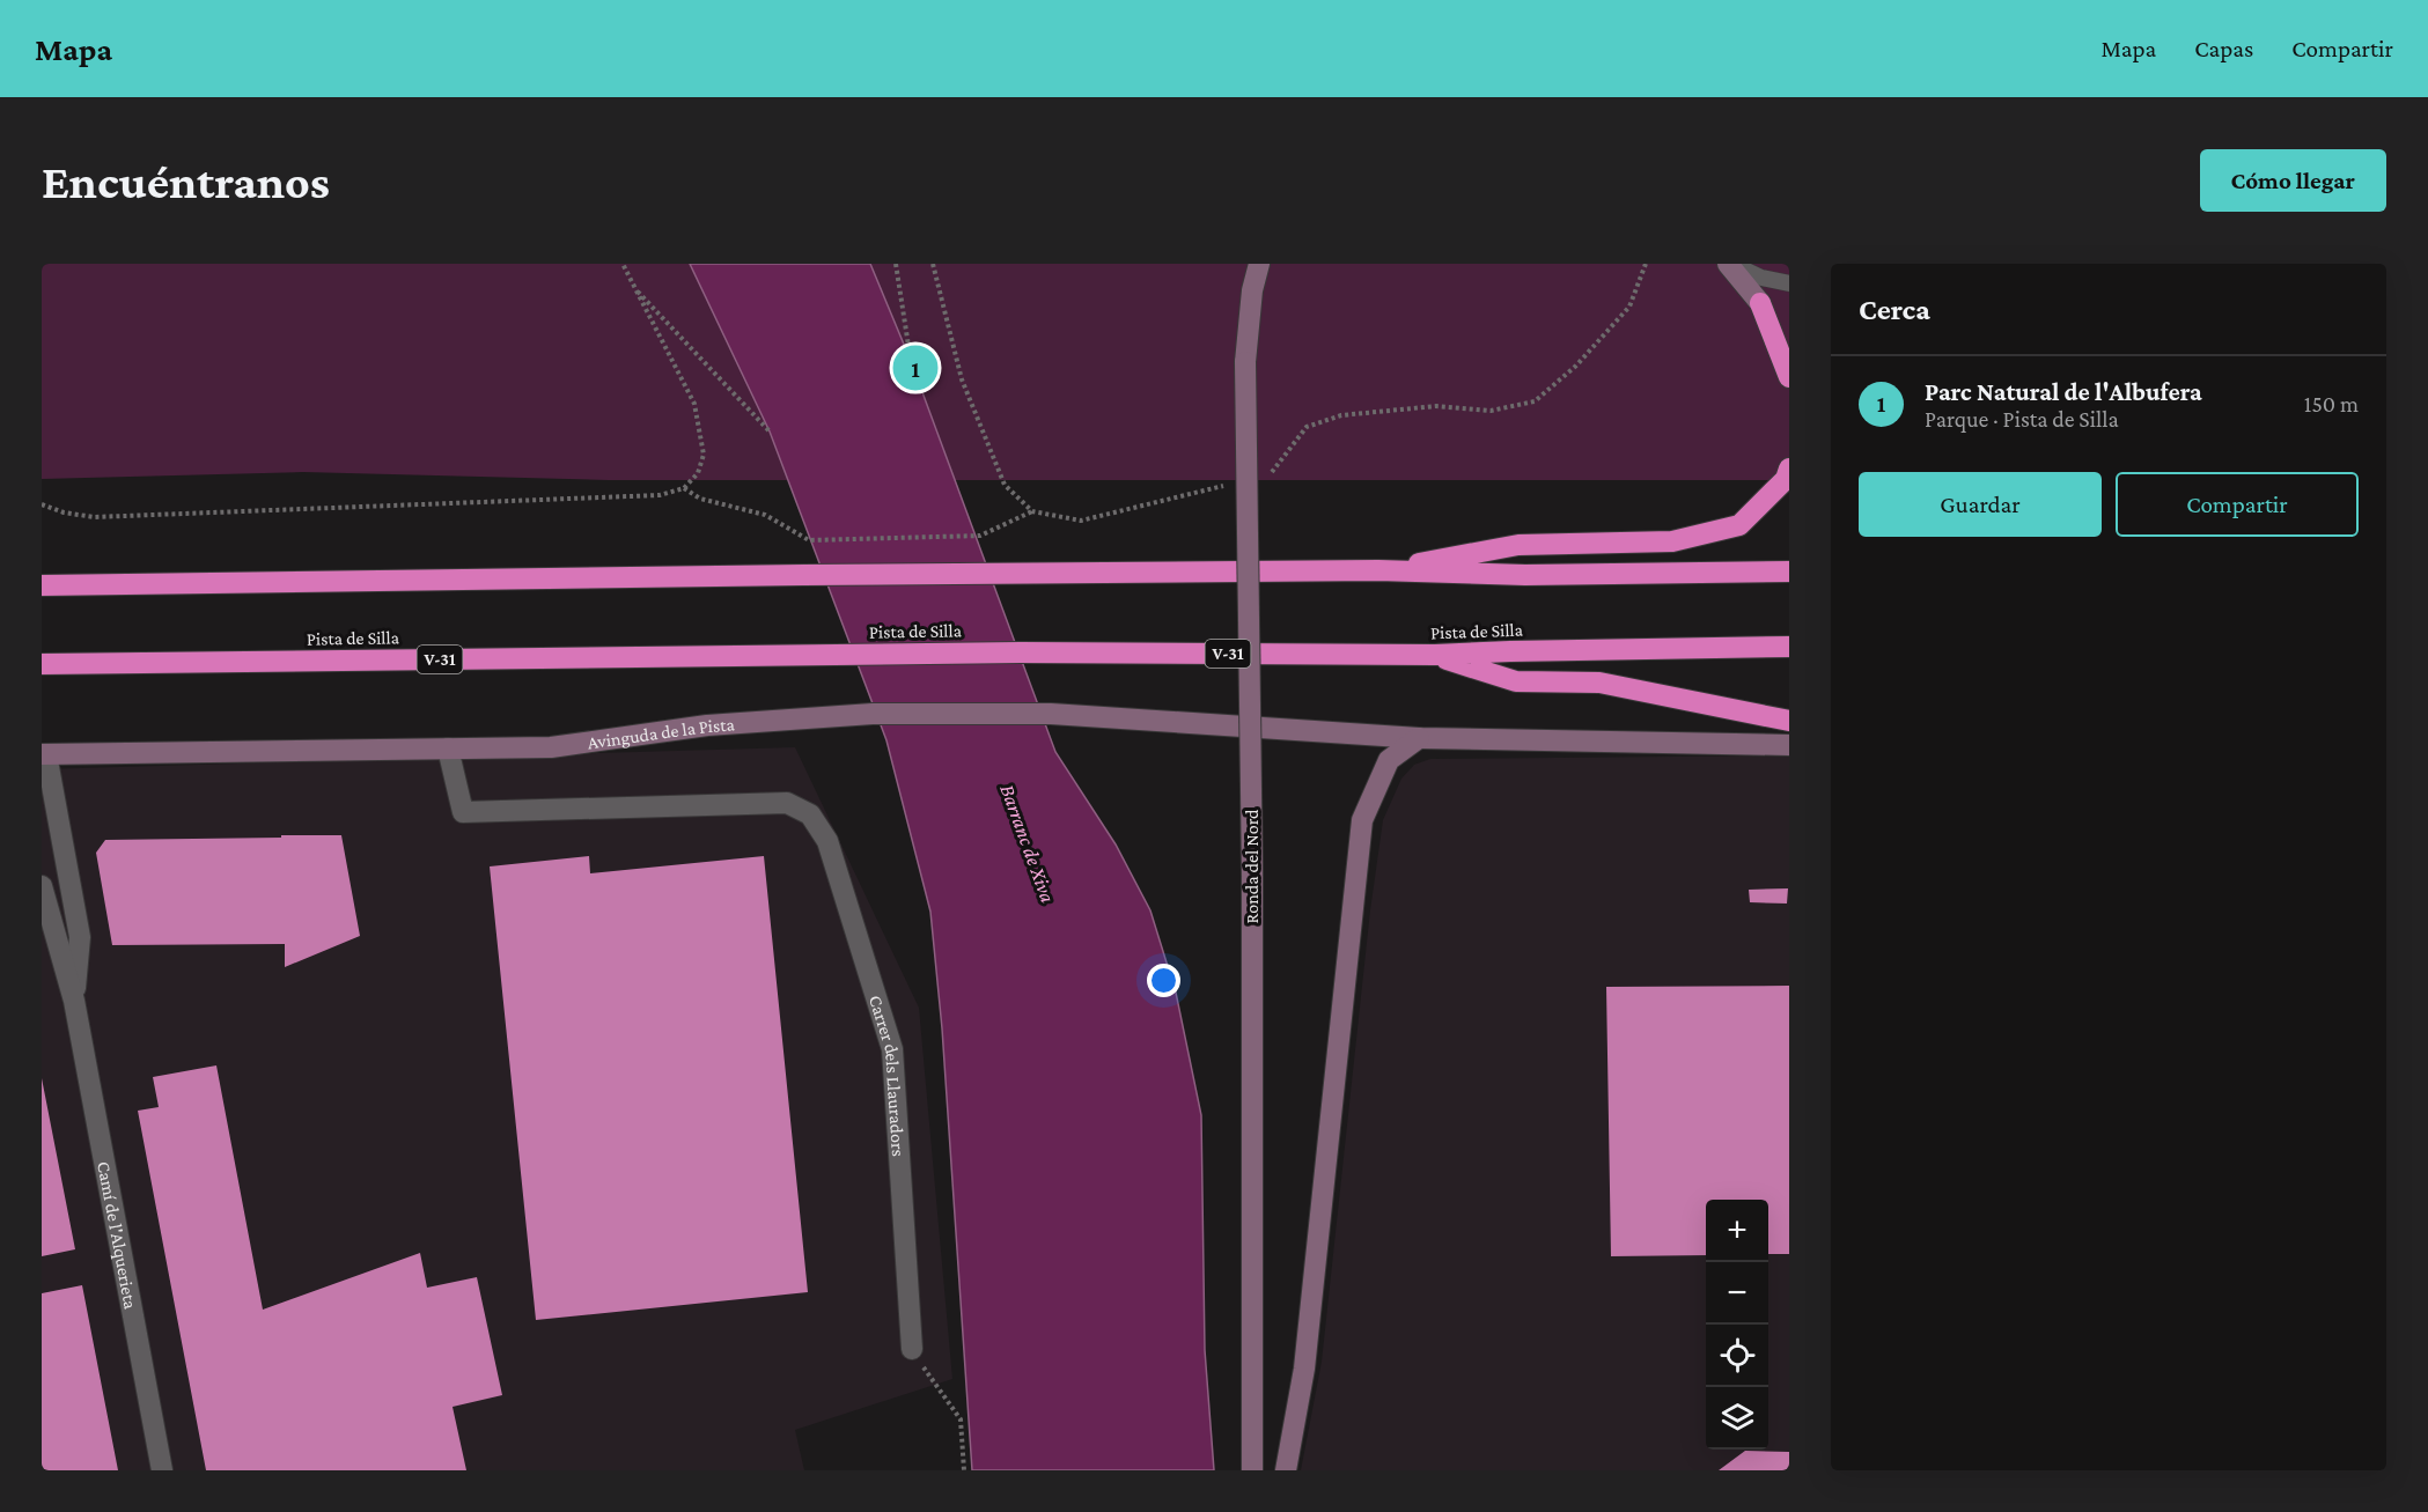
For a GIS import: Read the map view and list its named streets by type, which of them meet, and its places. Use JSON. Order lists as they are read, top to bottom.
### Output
{
  "streets": {
    "highway": ["Pista de Silla", "V-31"],
    "street": [
      "Avinguda de la Pista",
      "Ronda del Nord",
      "Carrer dels Llauradors",
      "Camí de l'Alquerieta"
    ]
  },
  "crossings": [
    ["Avinguda de la Pista", "Carrer dels Llauradors"],
    ["Avinguda de la Pista", "Camí de l'Alquerieta"]
  ],
  "water": ["Barranc de Xiva"],
  "page": {
    "header": "Mapa",
    "nav": ["Mapa", "Capas", "Compartir"],
    "buttons": [
      "Cómo llegar",
      ["Guardar", "Compartir"]
    ],
    "title": "Encuéntranos",
    "heading": "Cerca",
    "pins": "1",
    "list": [
      {
        "mark": "1",
        "name": "Parc Natural de l'Albufera",
        "note": "Parque · Pista de Silla",
        "value": "150 m"
      }
    ],
    "map_buttons": ["+", "−"]
  }
}
